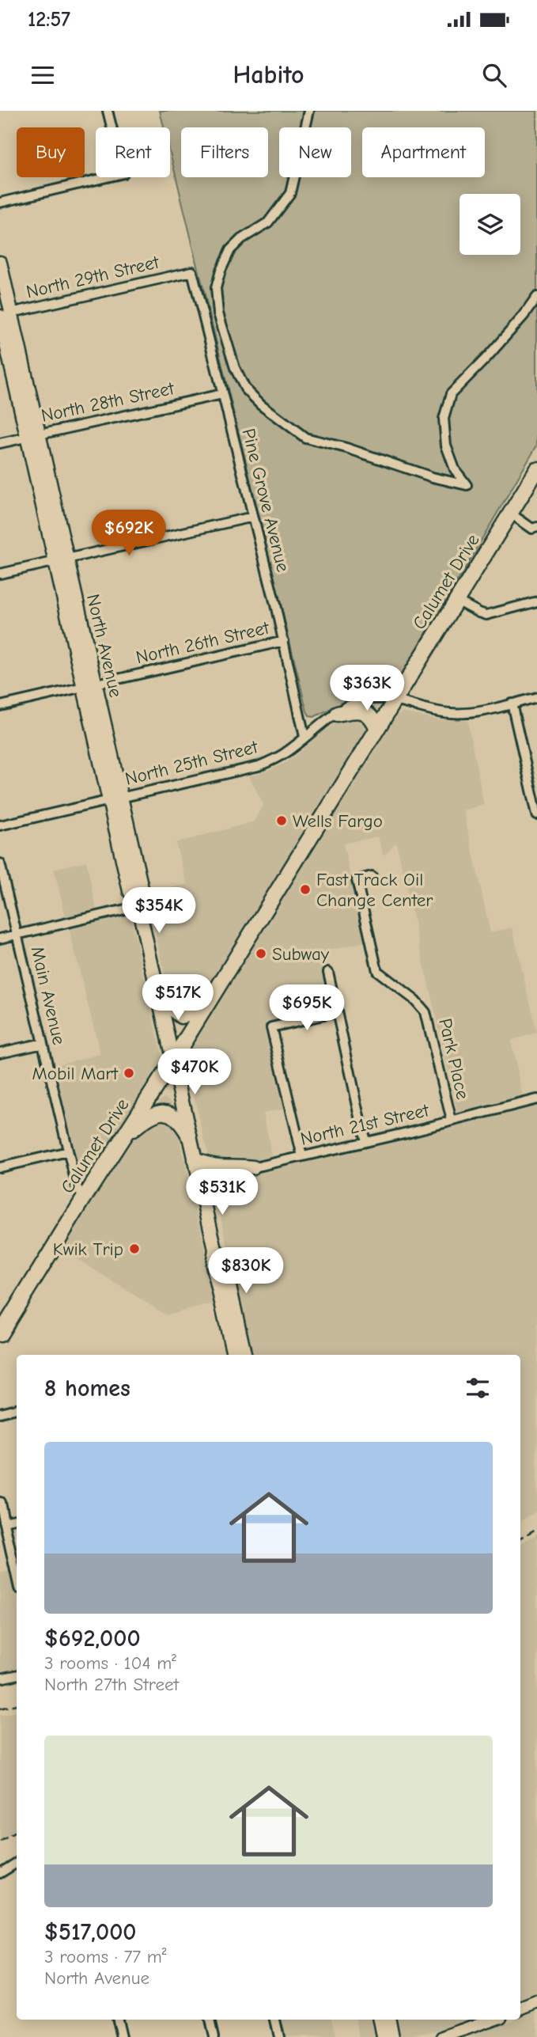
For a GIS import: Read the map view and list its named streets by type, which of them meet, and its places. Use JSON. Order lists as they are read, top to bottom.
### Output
{
  "streets": {
    "main road": ["Calumet Drive", "North Avenue"],
    "street": [
      "North 29th Street",
      "North 28th Street",
      "Pine Grove Avenue",
      "North 26th Street",
      "North 25th Street",
      "Main Avenue",
      "Park Place",
      "North 21st Street"
    ]
  },
  "crossings": [
    ["North 29th Street", "Pine Grove Avenue"],
    ["North 29th Street", "North Avenue"],
    ["North 28th Street", "Pine Grove Avenue"],
    ["North 28th Street", "North Avenue"],
    ["Pine Grove Avenue", "North 26th Street"],
    ["Pine Grove Avenue", "North 25th Street"],
    ["Calumet Drive", "North Avenue"],
    ["Calumet Drive", "North 25th Street"],
    ["Calumet Drive", "Main Avenue"],
    ["North 26th Street", "North Avenue"],
    ["North Avenue", "North 25th Street"],
    ["North Avenue", "North 21st Street"],
    ["Park Place", "North 21st Street"]
  ],
  "places": [
    "Wells Fargo",
    "Fast Track Oil Change Center",
    "Subway",
    "Mobil Mart",
    "Kwik Trip"
  ],
  "page": {
    "status": "12:57",
    "header": "Habito",
    "chip": [
      "Buy",
      "Rent",
      "Filters",
      "New",
      "Apartment"
    ],
    "price": [
      "$692K",
      "$363K",
      "$354K",
      "$517K",
      "$695K",
      "$470K",
      "$531K",
      "$830K"
    ],
    "heading": "8 homes",
    "list": [
      {
        "name": "$692,000",
        "note": "3 rooms · 104 m² · North 27th Street"
      },
      {
        "name": "$517,000",
        "note": "3 rooms · 77 m² · North Avenue"
      }
    ]
  }
}
